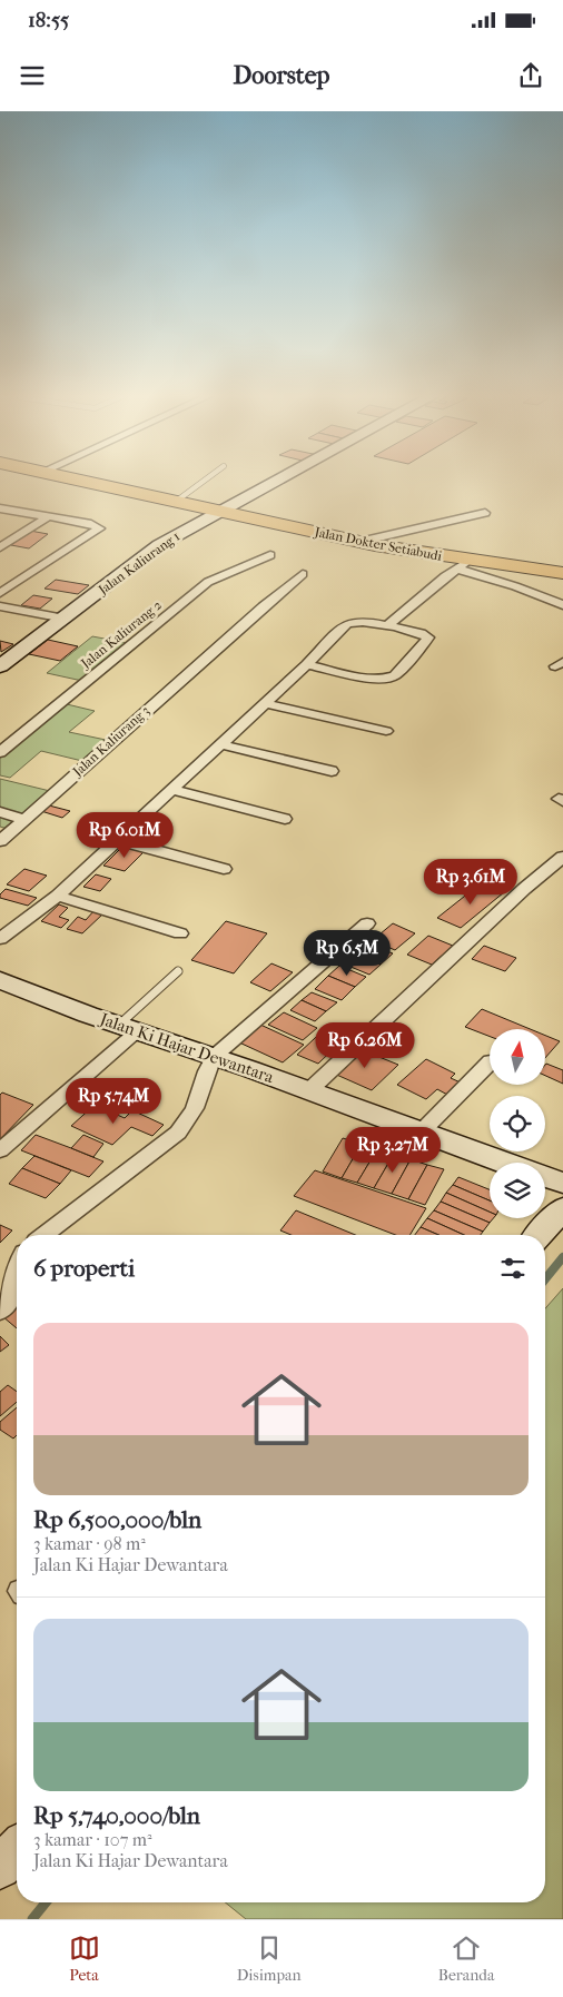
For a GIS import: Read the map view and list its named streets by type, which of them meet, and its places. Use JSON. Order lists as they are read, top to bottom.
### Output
{
  "streets": {
    "highway": ["Jalan Dokter Setiabudi"],
    "street": [
      "Jalan Kaliurang 1",
      "Jalan Kaliurang 2",
      "Jalan Kaliurang 3",
      "Jalan Ki Hajar Dewantara"
    ]
  },
  "crossings": [
    ["Jalan Dokter Setiabudi", "Jalan Kaliurang 1"]
  ],
  "north": "top",
  "page": {
    "status": "18:55",
    "header": "Doorstep",
    "price": [
      "Rp 6.01M",
      "Rp 3.61M",
      "Rp 6.5M",
      "Rp 6.26M",
      "Rp 5.74M",
      "Rp 3.27M"
    ],
    "heading": "6 properti",
    "list": [
      {
        "name": "Rp 6,500,000/bln",
        "note": "3 kamar · 98 m² · Jalan Ki Hajar Dewantara"
      },
      {
        "name": "Rp 5,740,000/bln",
        "note": "3 kamar · 107 m² · Jalan Ki Hajar Dewantara"
      }
    ],
    "tabs": ["Peta", "Disimpan", "Beranda"]
  }
}
